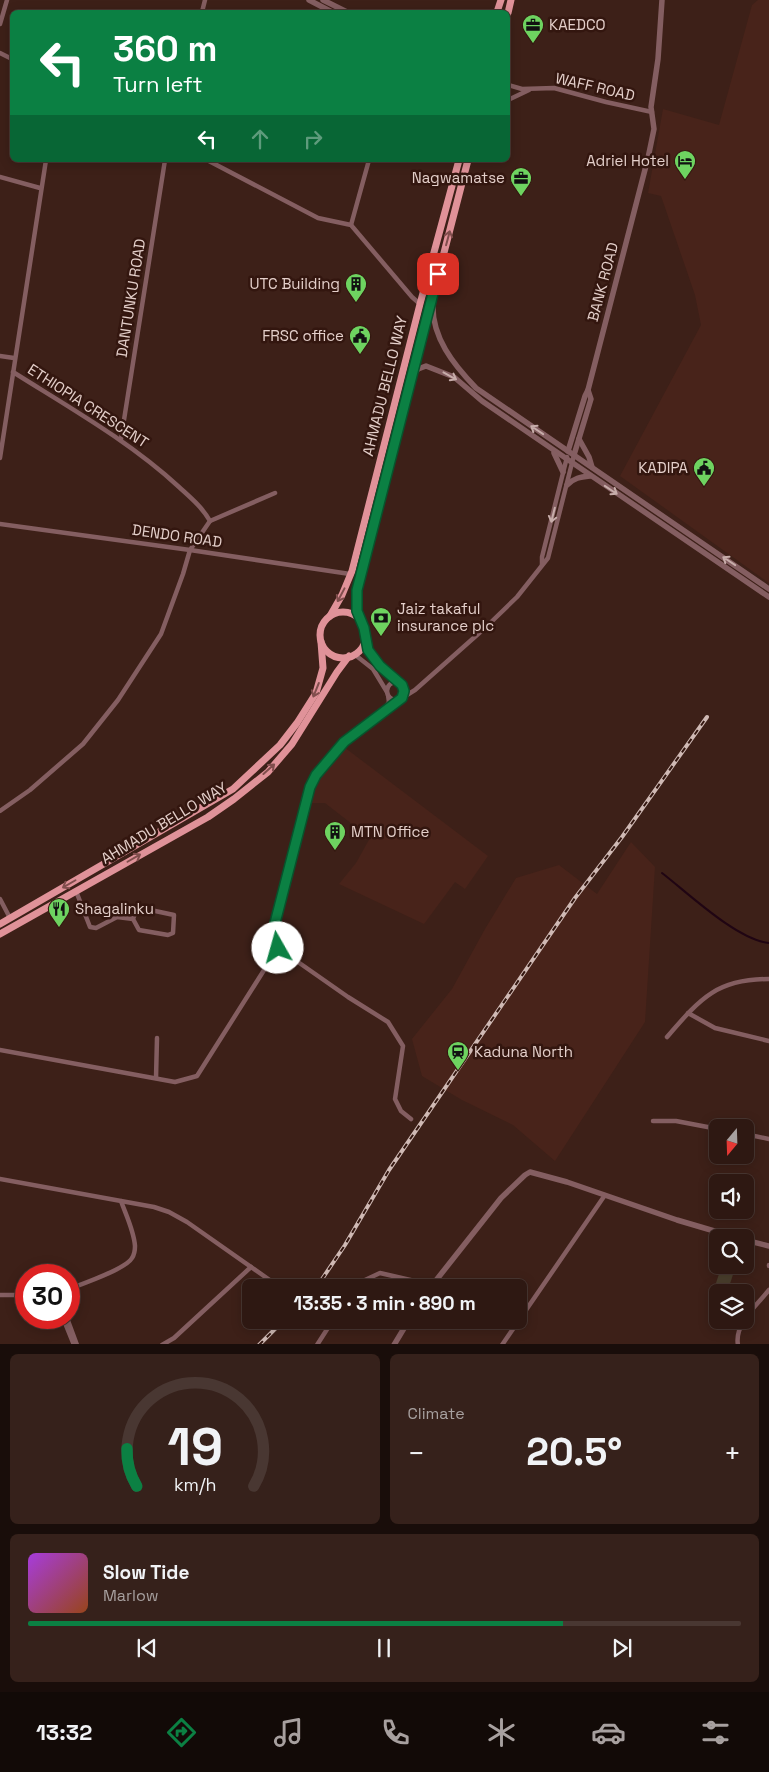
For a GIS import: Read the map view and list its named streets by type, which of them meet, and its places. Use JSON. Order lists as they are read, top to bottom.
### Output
{
  "streets": {
    "main road": ["AHMADU BELLO WAY"],
    "street": [
      "WAFF ROAD",
      "BANK ROAD",
      "DANTUNKU ROAD",
      "ETHIOPIA CRESCENT",
      "DENDO ROAD"
    ]
  },
  "crossings": [
    ["WAFF ROAD", "BANK ROAD"],
    ["DANTUNKU ROAD", "ETHIOPIA CRESCENT"],
    ["AHMADU BELLO WAY", "DENDO ROAD"]
  ],
  "places": {
    "office": ["KAEDCO", "Nagwamatse"],
    "hotel": ["Adriel Hotel"],
    "building": ["UTC Building", "MTN Office"],
    "public building": ["FRSC office", "KADIPA"],
    "bank": ["Jaiz takaful insurance plc"],
    "restaurant": ["Shagalinku"],
    "station": ["Kaduna North"]
  },
  "north": "bottom",
  "page": {
    "turn": ["360 m", "Turn left"],
    "limit": "30",
    "trip": "13:35 · 3 min · 890 m",
    "tile": "Climate",
    "heat": ["−", "20.5°", "+"],
    "song": ["Slow Tide", "Marlow"],
    "tabs": "13:32",
    "gauge": ["19", "km/h"]
  }
}
